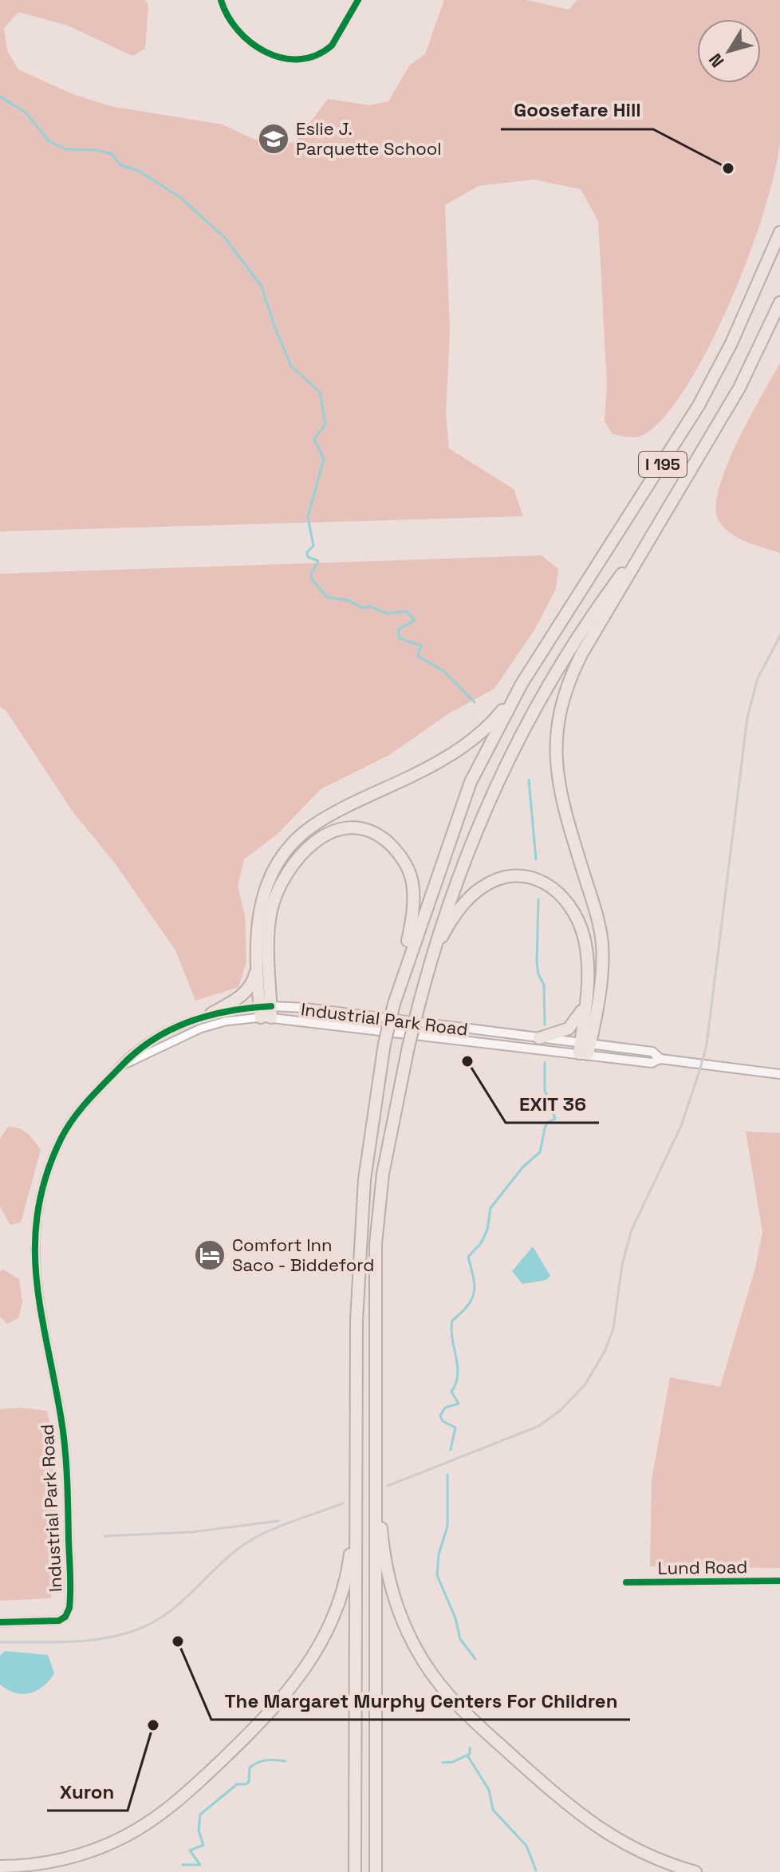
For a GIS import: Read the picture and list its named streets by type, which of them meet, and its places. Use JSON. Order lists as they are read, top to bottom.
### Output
{
  "streets": {
    "highway": ["I 195"],
    "main road": ["Industrial Park Road"],
    "street": ["Lund Road"]
  },
  "places": {
    "school or university": ["Eslie J. Parquette School"],
    "other": [
      "Goosefare Hill",
      "EXIT 36",
      "The Margaret Murphy Centers For Children",
      "Xuron"
    ],
    "hotel": ["Comfort Inn Saco - Biddeford"]
  },
  "north": "bottom left"
}
